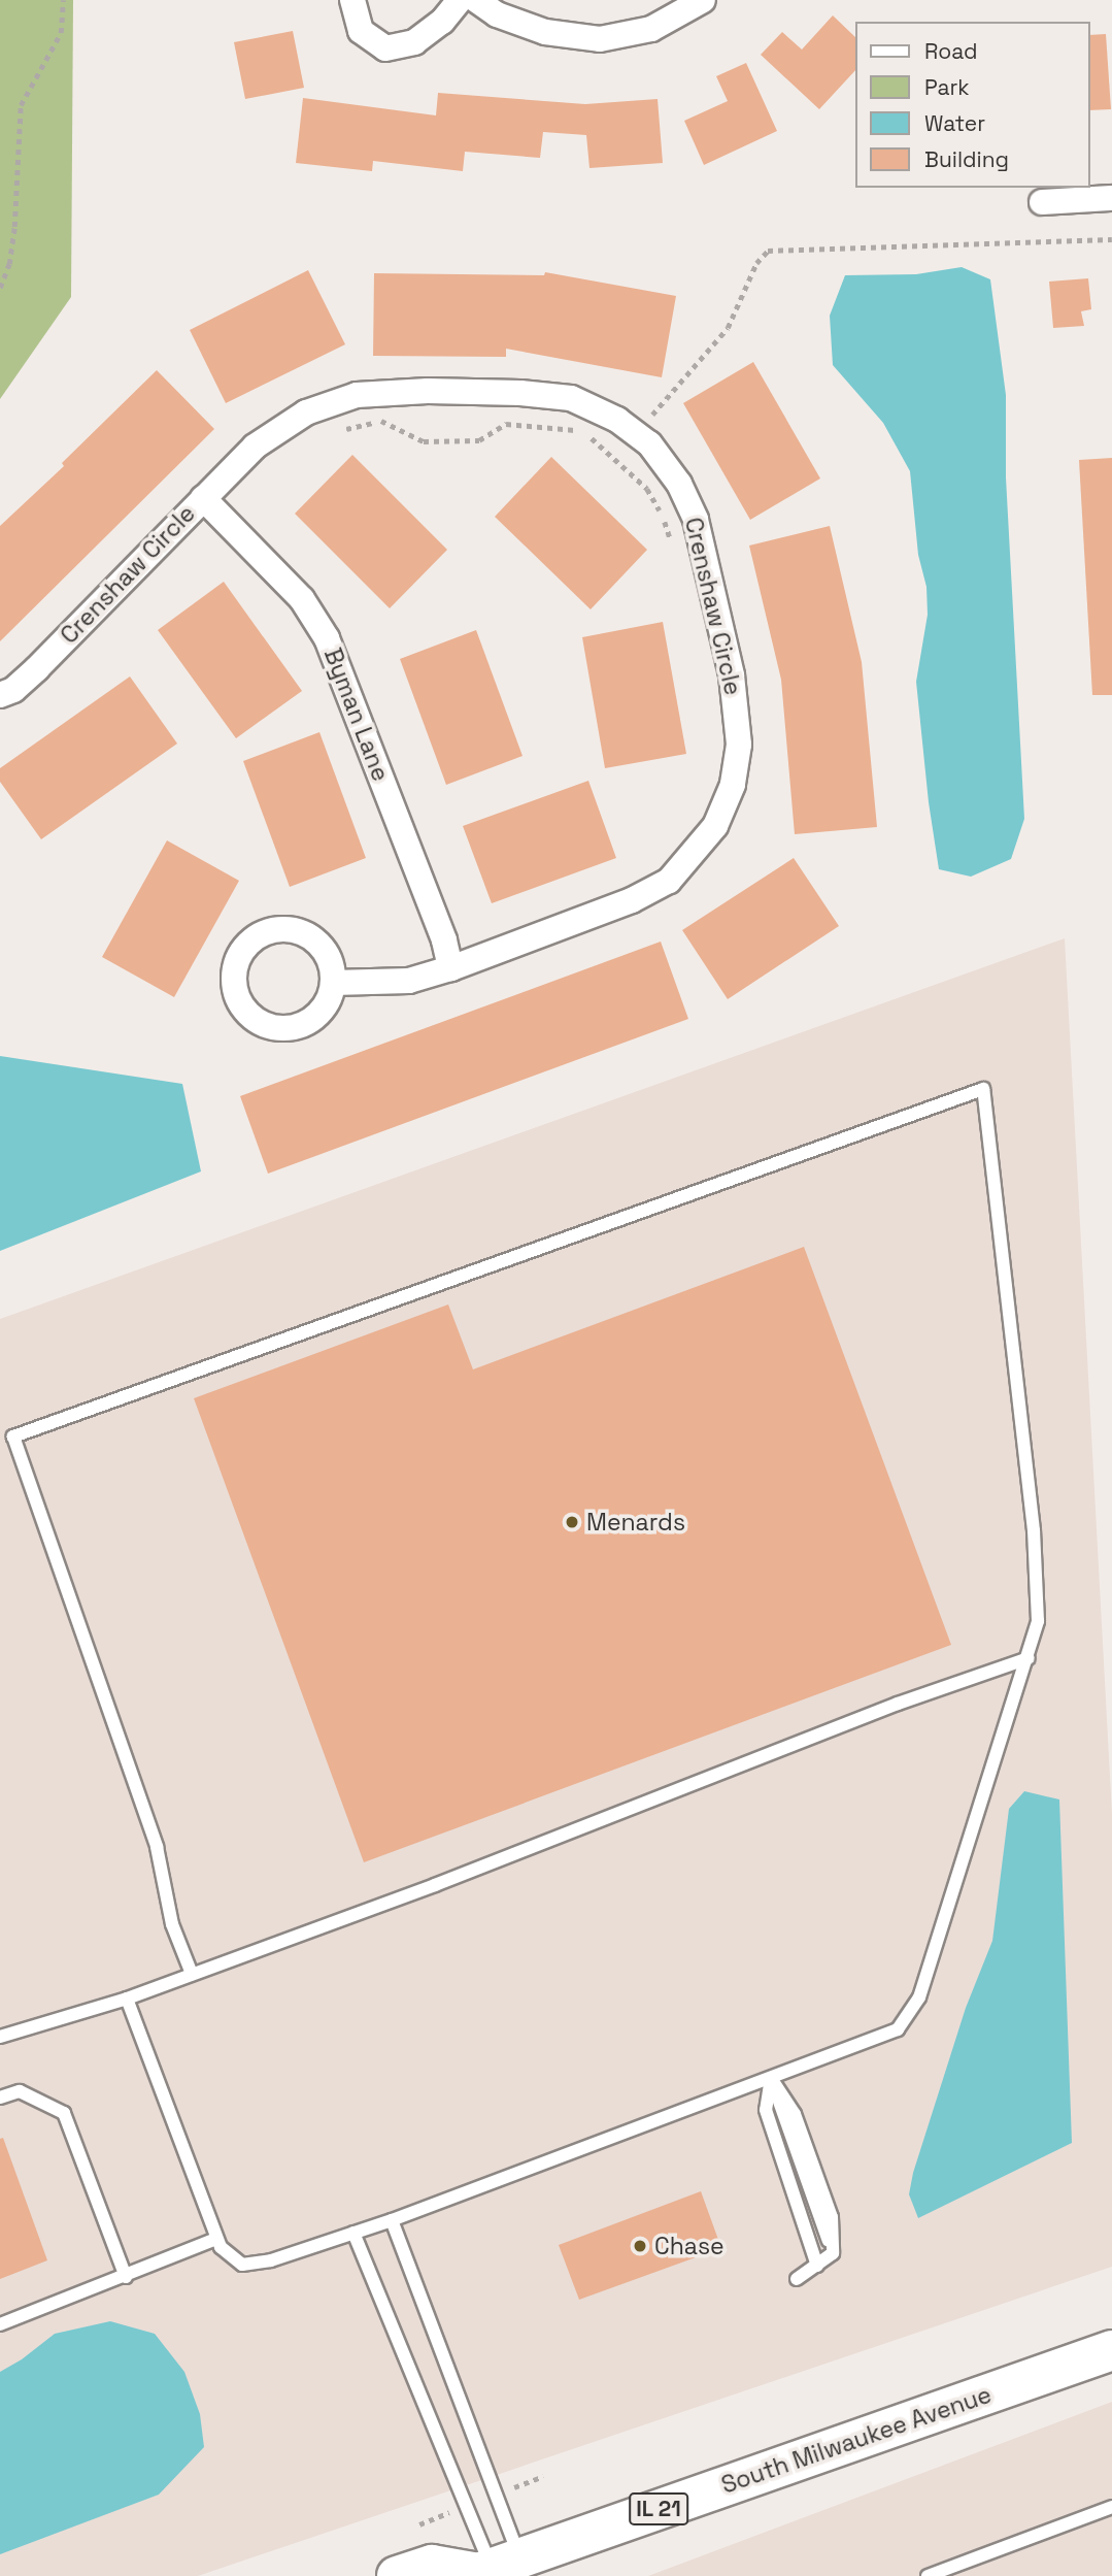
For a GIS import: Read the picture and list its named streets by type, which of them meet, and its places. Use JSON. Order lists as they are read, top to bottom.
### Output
{
  "streets": {
    "main road": ["South Milwaukee Avenue", "IL 21"],
    "street": ["Crenshaw Circle", "Byman Lane"]
  },
  "crossings": [
    ["Crenshaw Circle", "Byman Lane"]
  ],
  "places": ["Menards", "Chase"],
  "legend": [
    "Road",
    "Park",
    "Water",
    "Building"
  ]
}
